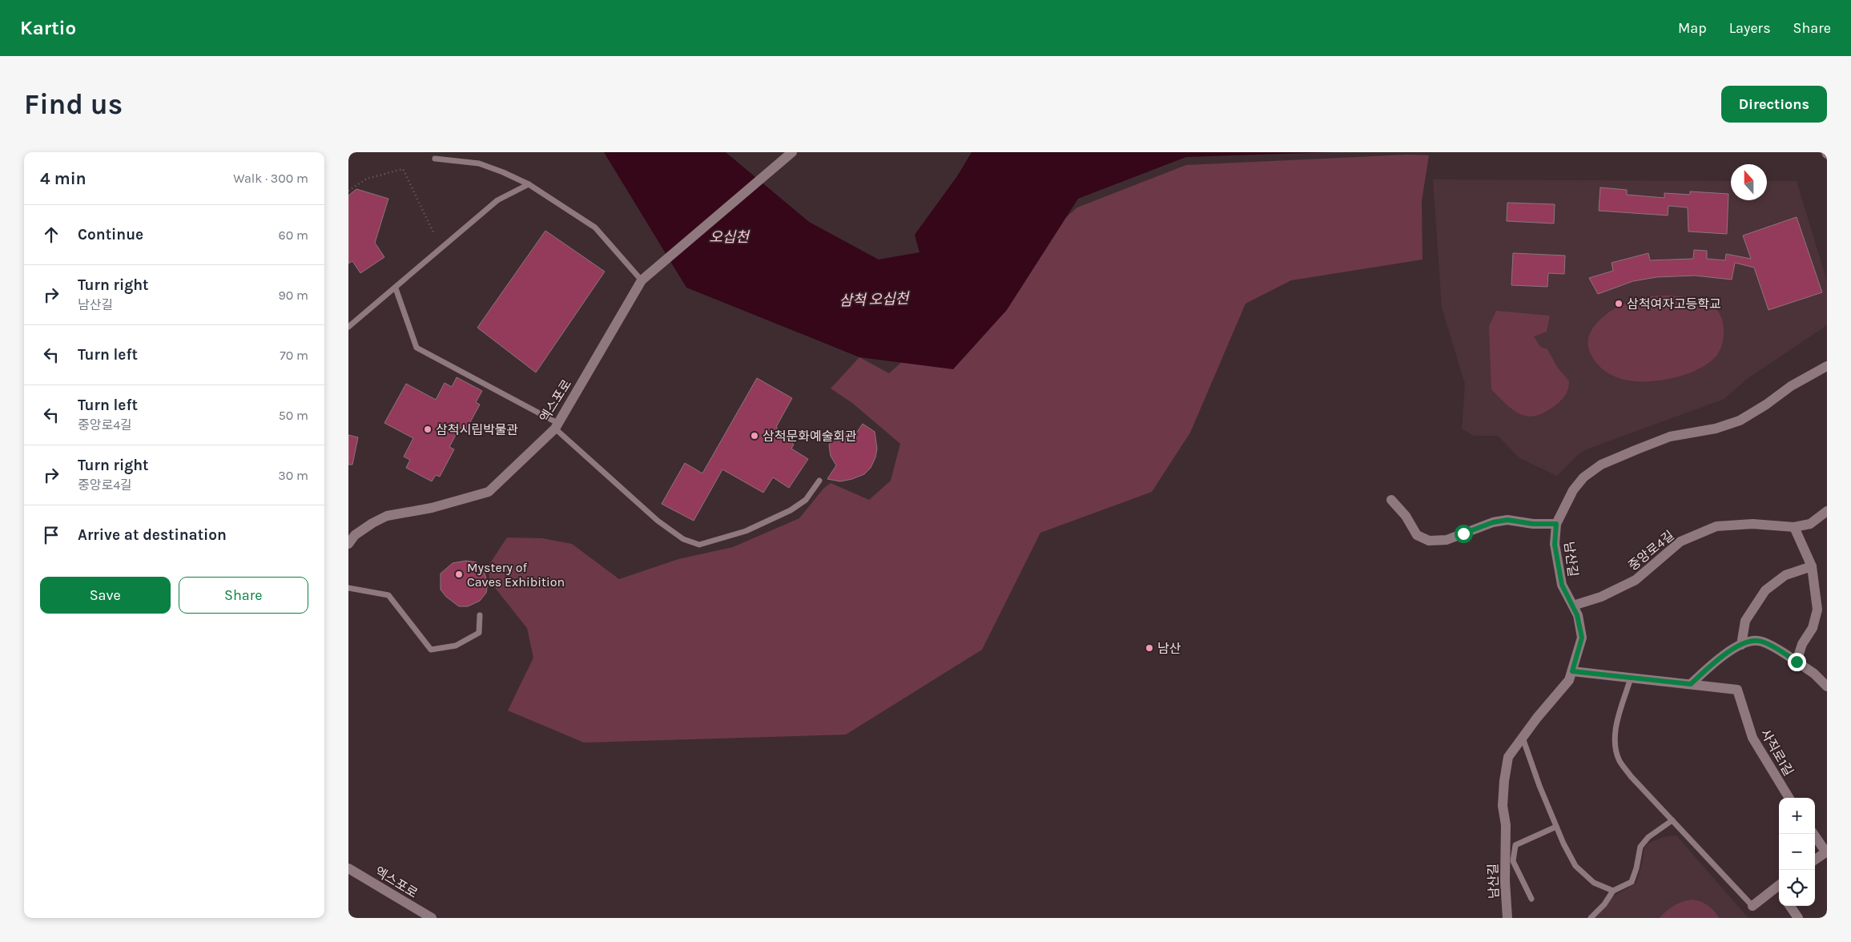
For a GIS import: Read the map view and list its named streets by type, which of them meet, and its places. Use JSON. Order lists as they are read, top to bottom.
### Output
{
  "streets": {
    "street": [
      "엑스포로",
      "중앙로4길",
      "남산길",
      "사직로1길"
    ]
  },
  "crossings": [
    ["중앙로4길", "남산길"]
  ],
  "water": ["오십천", "삼척 오십천"],
  "places": [
    "삼척여자고등학교",
    "삼척시립박물관",
    "삼척문화예술회관",
    "Mystery of Caves Exhibition",
    "남산"
  ],
  "north": "top",
  "page": {
    "header": "Kartio",
    "nav": ["Map", "Layers", "Share"],
    "buttons": [
      "Directions",
      ["Save", "Share"]
    ],
    "title": "Find us",
    "heading": ["4 min", "Walk · 300 m"],
    "list": [
      ["Continue", "60 m"],
      ["Turn right", "남산길", "90 m"],
      ["Turn left", "70 m"],
      ["Turn left", "중앙로4길", "50 m"],
      ["Turn right", "중앙로4길", "30 m"],
      "Arrive at destination"
    ],
    "map_buttons": ["+", "−"]
  }
}
